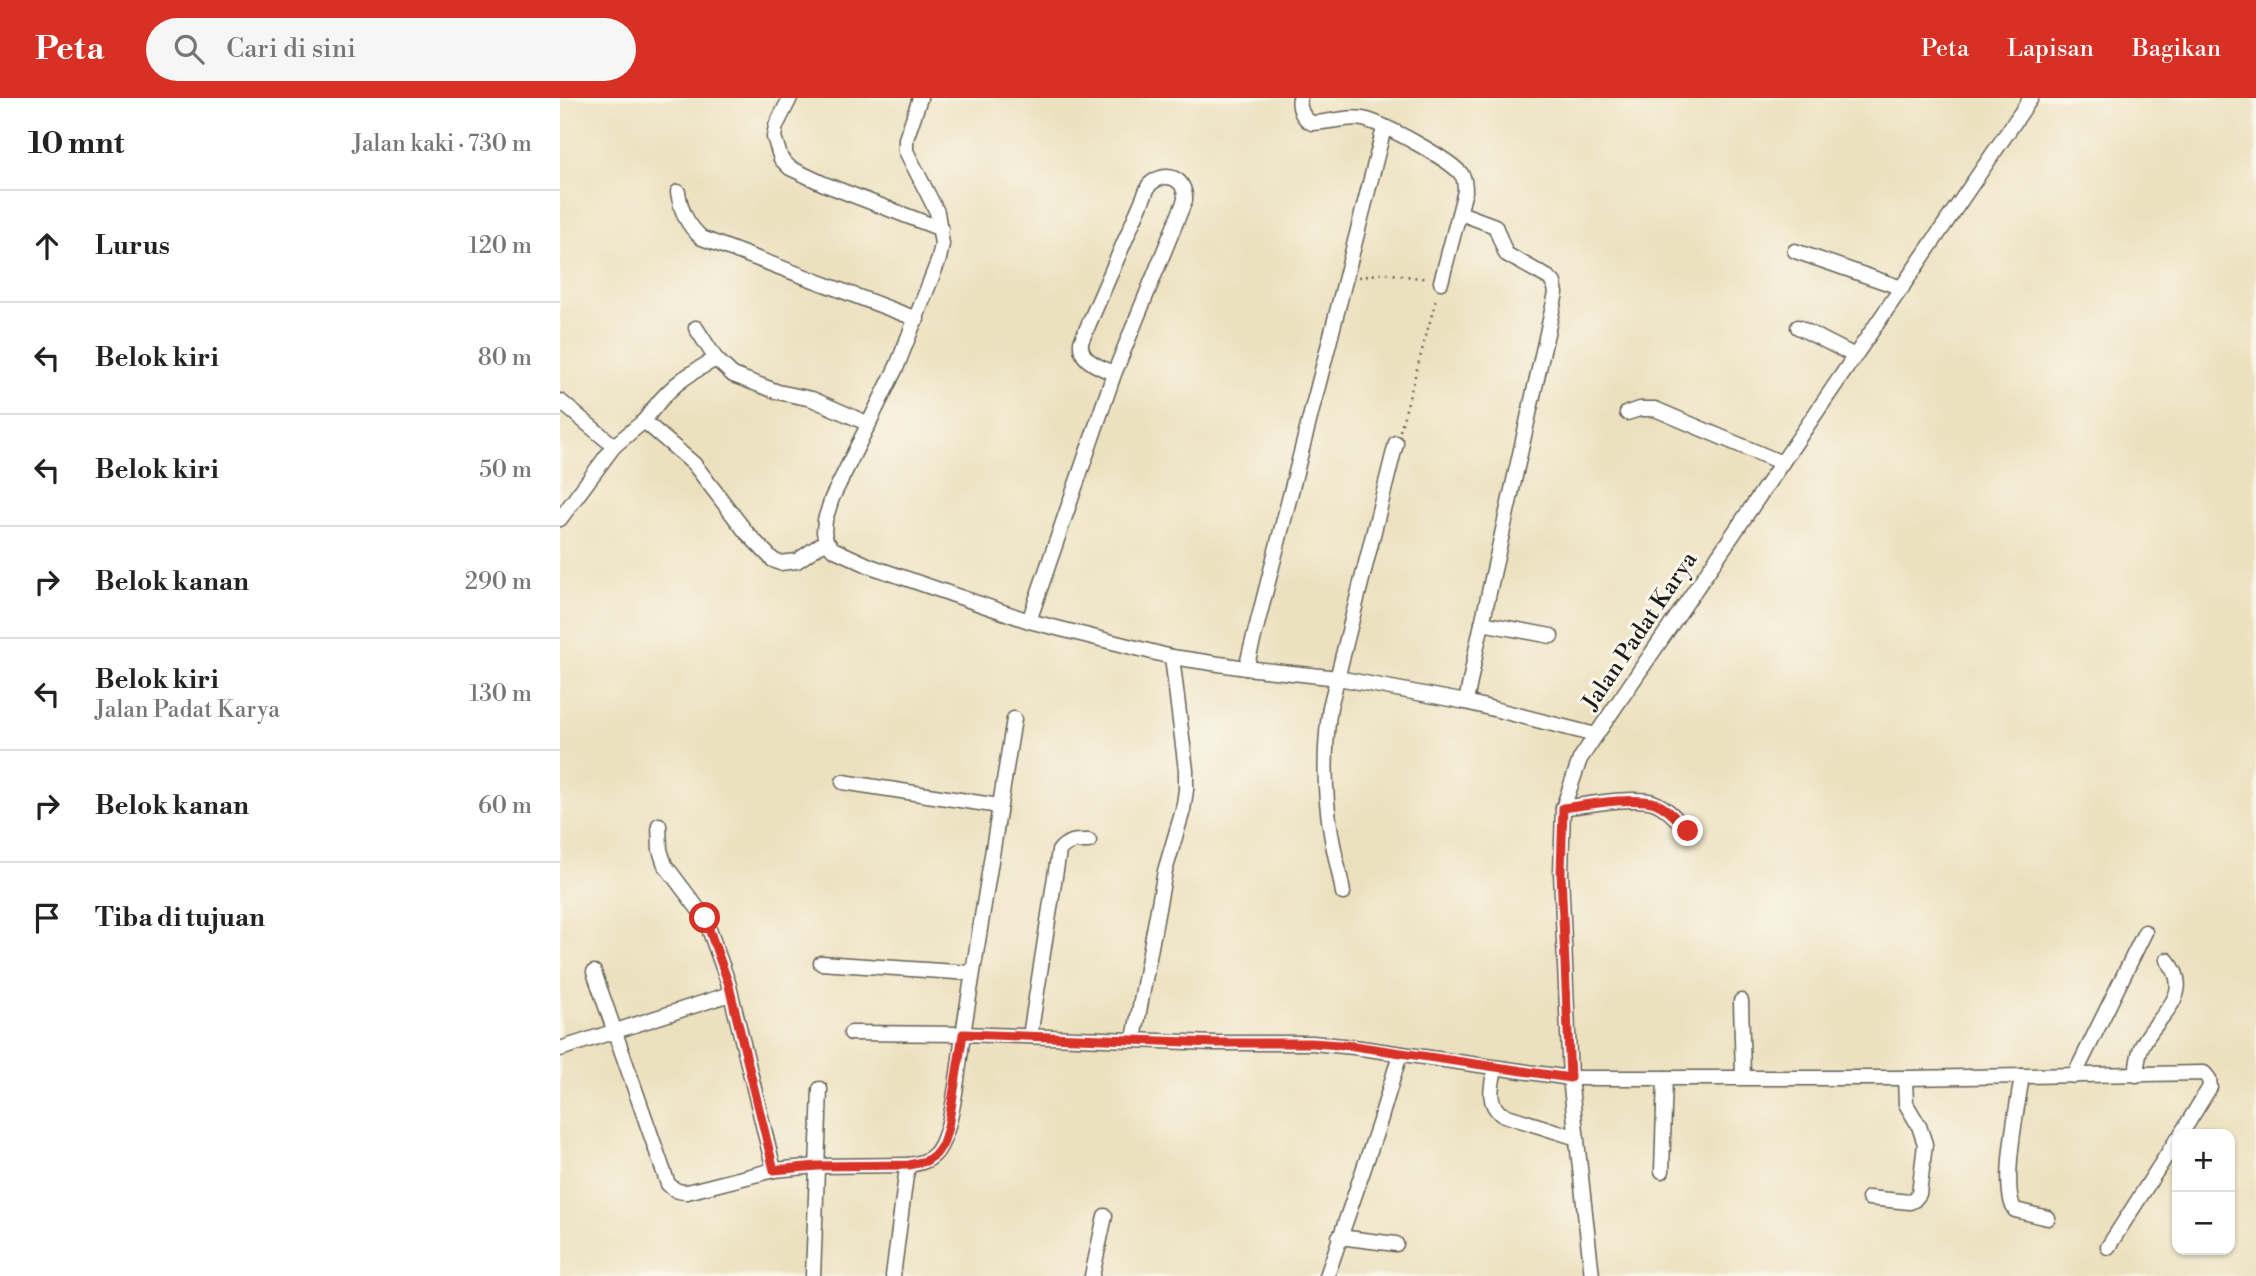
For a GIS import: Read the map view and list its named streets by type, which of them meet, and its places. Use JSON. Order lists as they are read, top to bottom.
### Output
{
  "streets": {
    "street": ["Jalan Padat Karya"]
  },
  "page": {
    "header": "Peta",
    "search": "Cari di sini",
    "nav": ["Peta", "Lapisan", "Bagikan"],
    "heading": ["10 mnt", "Jalan kaki · 730 m"],
    "list": [
      ["Lurus", "120 m"],
      ["Belok kiri", "80 m"],
      ["Belok kiri", "50 m"],
      ["Belok kanan", "290 m"],
      ["Belok kiri", "Jalan Padat Karya", "130 m"],
      ["Belok kanan", "60 m"],
      "Tiba di tujuan"
    ],
    "map_buttons": ["+", "−"]
  }
}
